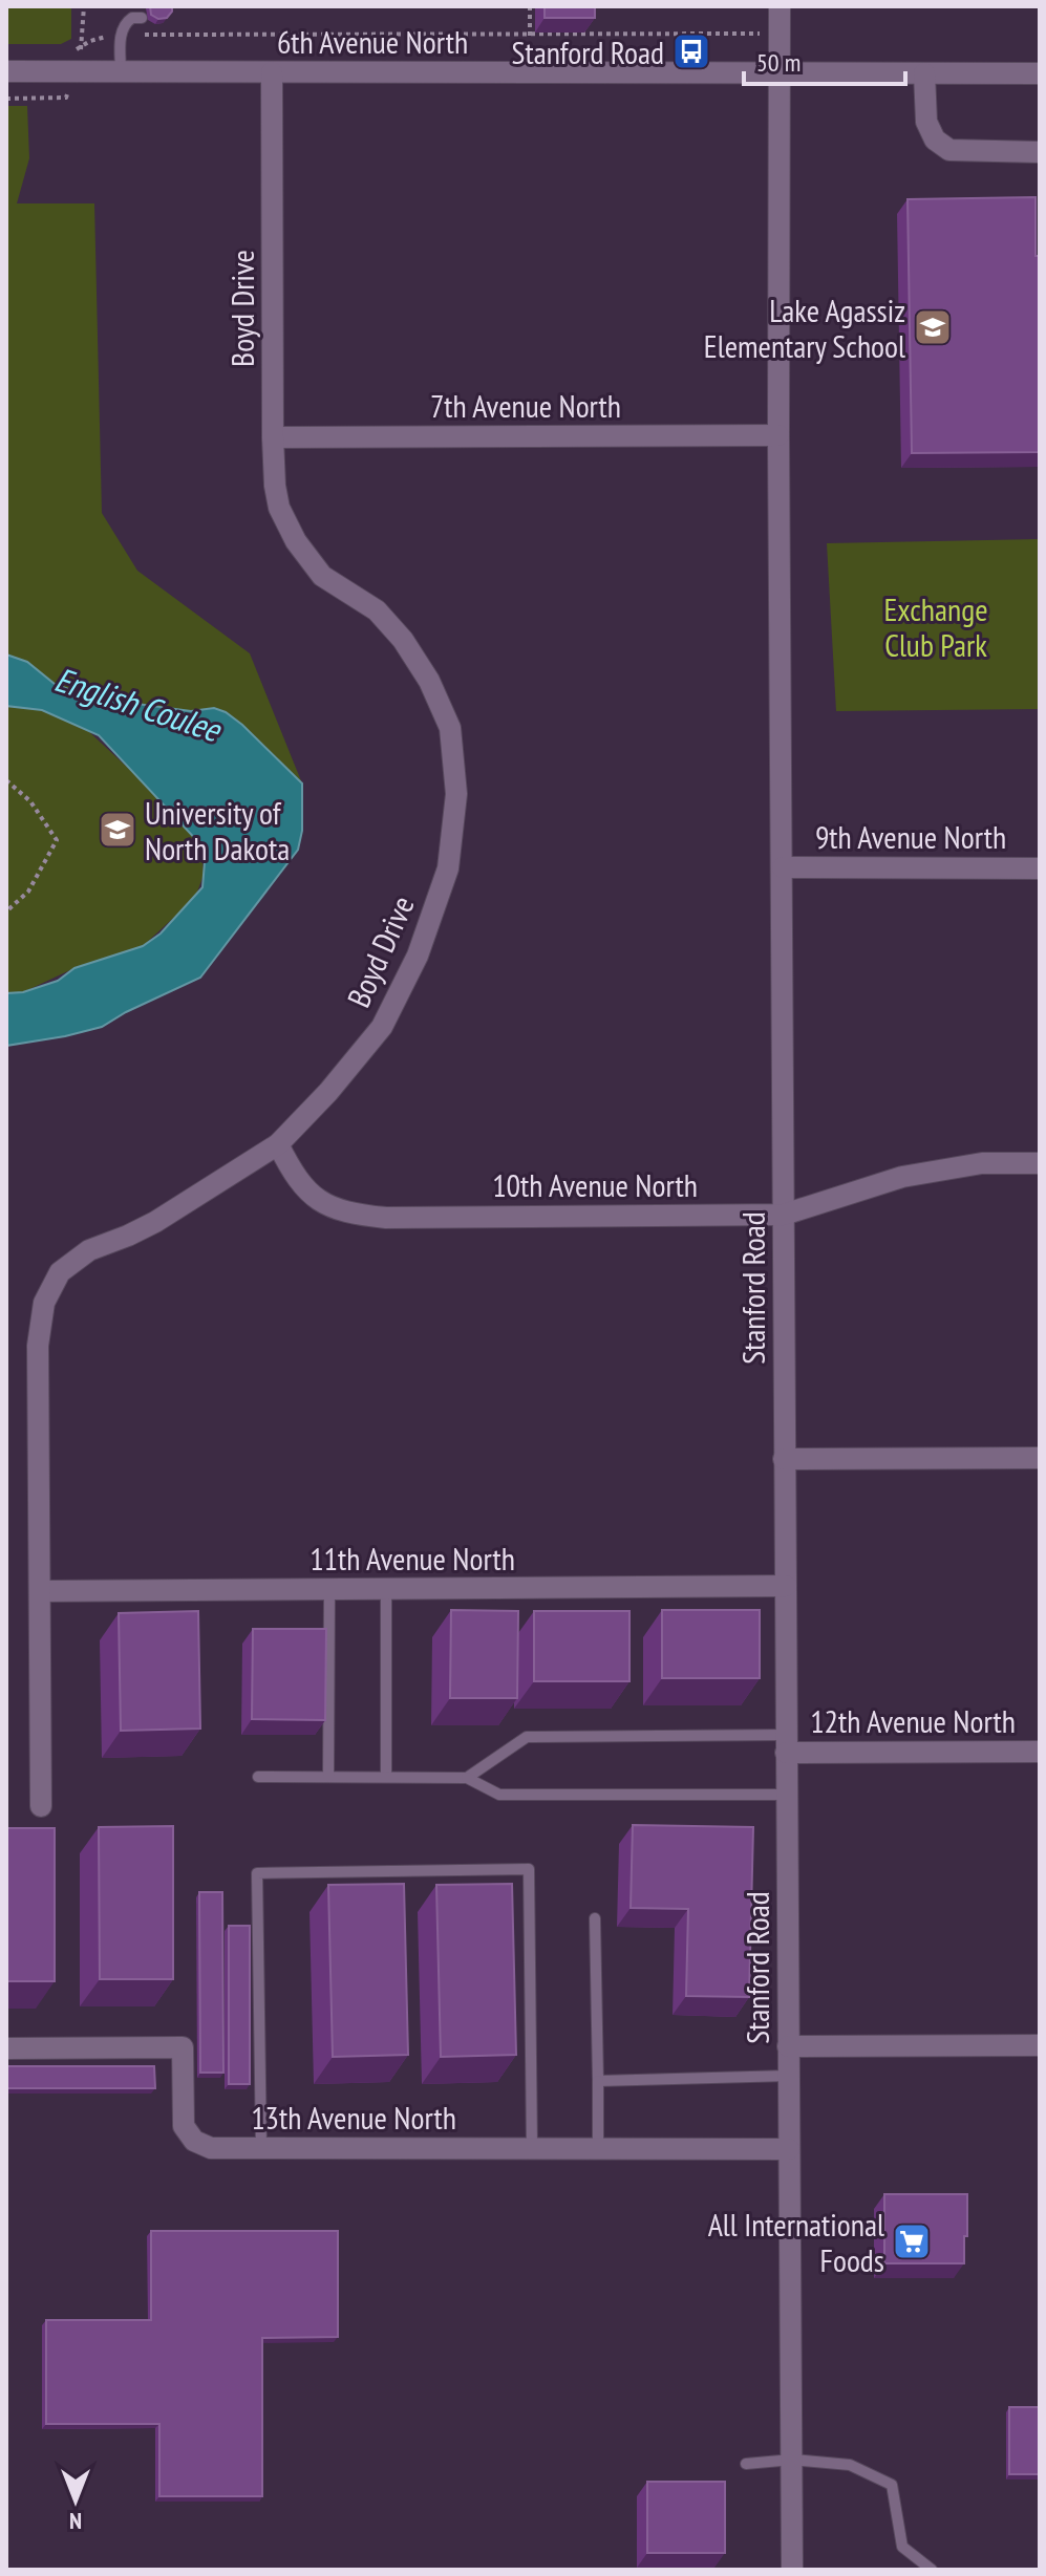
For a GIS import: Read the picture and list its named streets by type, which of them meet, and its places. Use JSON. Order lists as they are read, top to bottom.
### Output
{
  "streets": {
    "street": [
      "6th Avenue North",
      "Boyd Drive",
      "7th Avenue North",
      "9th Avenue North",
      "10th Avenue North",
      "Stanford Road",
      "11th Avenue North",
      "12th Avenue North",
      "13th Avenue North"
    ]
  },
  "crossings": [
    ["6th Avenue North", "Boyd Drive"],
    ["6th Avenue North", "Stanford Road"],
    ["Boyd Drive", "7th Avenue North"],
    ["Boyd Drive", "10th Avenue North"],
    ["Boyd Drive", "11th Avenue North"],
    ["7th Avenue North", "Stanford Road"],
    ["9th Avenue North", "Stanford Road"],
    ["10th Avenue North", "Stanford Road"],
    ["Stanford Road", "11th Avenue North"],
    ["Stanford Road", "12th Avenue North"],
    ["Stanford Road", "13th Avenue North"]
  ],
  "water": ["English Coulee"],
  "parks": ["Exchange Club Park"],
  "places": {
    "bus stop": ["Stanford Road"],
    "school or university": ["Lake Agassiz Elementary School", "University of North Dakota"],
    "supermarket": ["All International Foods"]
  },
  "scale_bar": "50 m",
  "north": "bottom"
}
